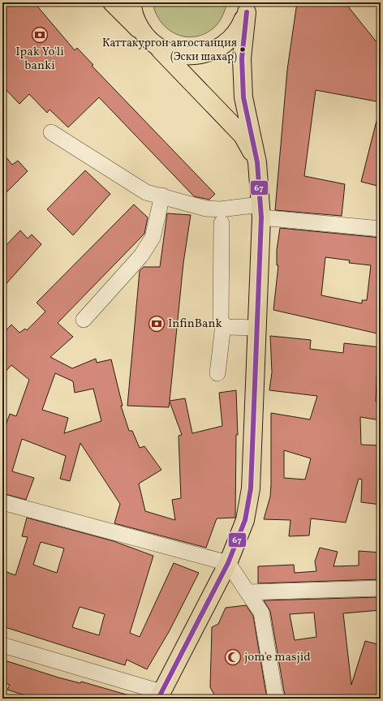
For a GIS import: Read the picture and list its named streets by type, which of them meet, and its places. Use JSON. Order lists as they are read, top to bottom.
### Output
{
  "places": {
    "bank": ["Ipak Yo'li banki", "InfinBank"],
    "other": ["Каттакургон автостанция (Эски шахар)"],
    "mosque": ["jom'e masjid"]
  },
  "lines": ["transit line 67"]
}
